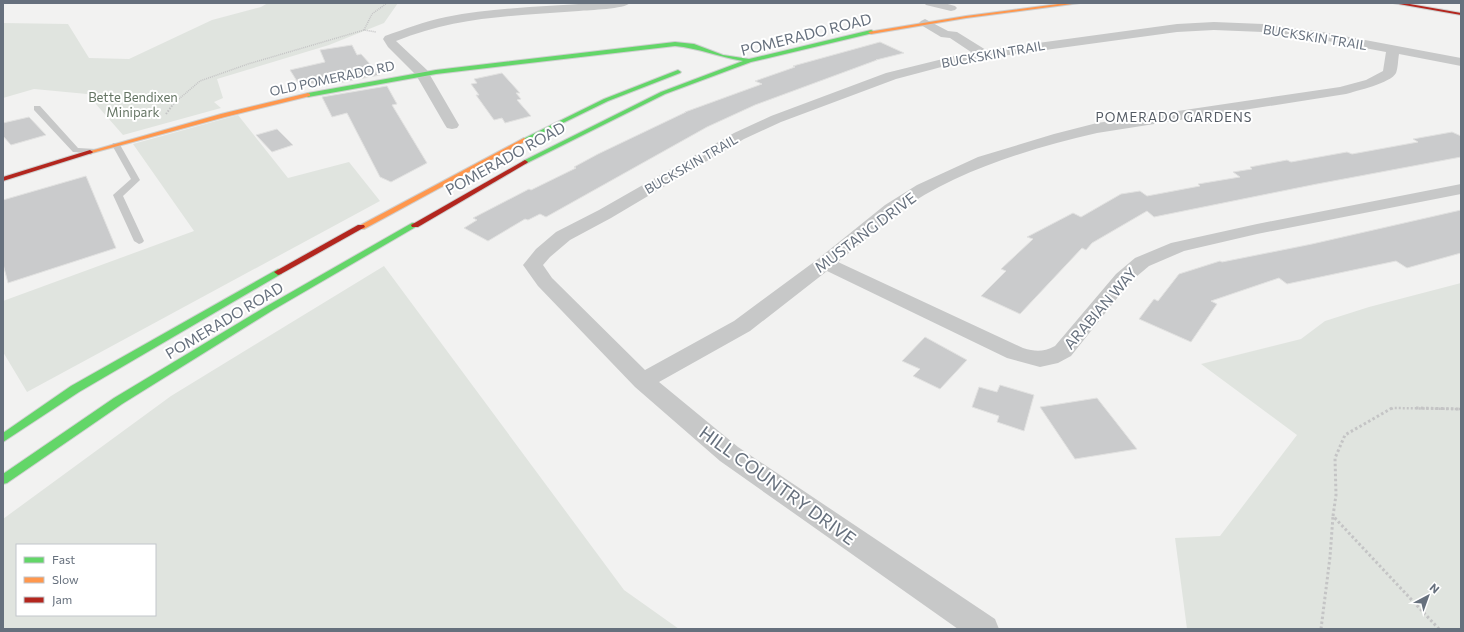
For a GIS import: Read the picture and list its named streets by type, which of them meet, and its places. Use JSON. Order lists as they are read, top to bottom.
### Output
{
  "streets": {
    "main road": ["POMERADO ROAD", "OLD POMERADO RD"],
    "street": [
      "BUCKSKIN TRAIL",
      "MUSTANG DRIVE",
      "ARABIAN WAY",
      "HILL COUNTRY DRIVE"
    ]
  },
  "crossings": [
    ["POMERADO ROAD", "OLD POMERADO RD"],
    ["BUCKSKIN TRAIL", "MUSTANG DRIVE"],
    ["BUCKSKIN TRAIL", "HILL COUNTRY DRIVE"],
    ["MUSTANG DRIVE", "ARABIAN WAY"],
    ["MUSTANG DRIVE", "HILL COUNTRY DRIVE"]
  ],
  "districts": ["POMERADO GARDENS"],
  "parks": ["Bette Bendixen Minipark"],
  "legend": ["Fast", "Slow", "Jam"],
  "north": "top right"
}
